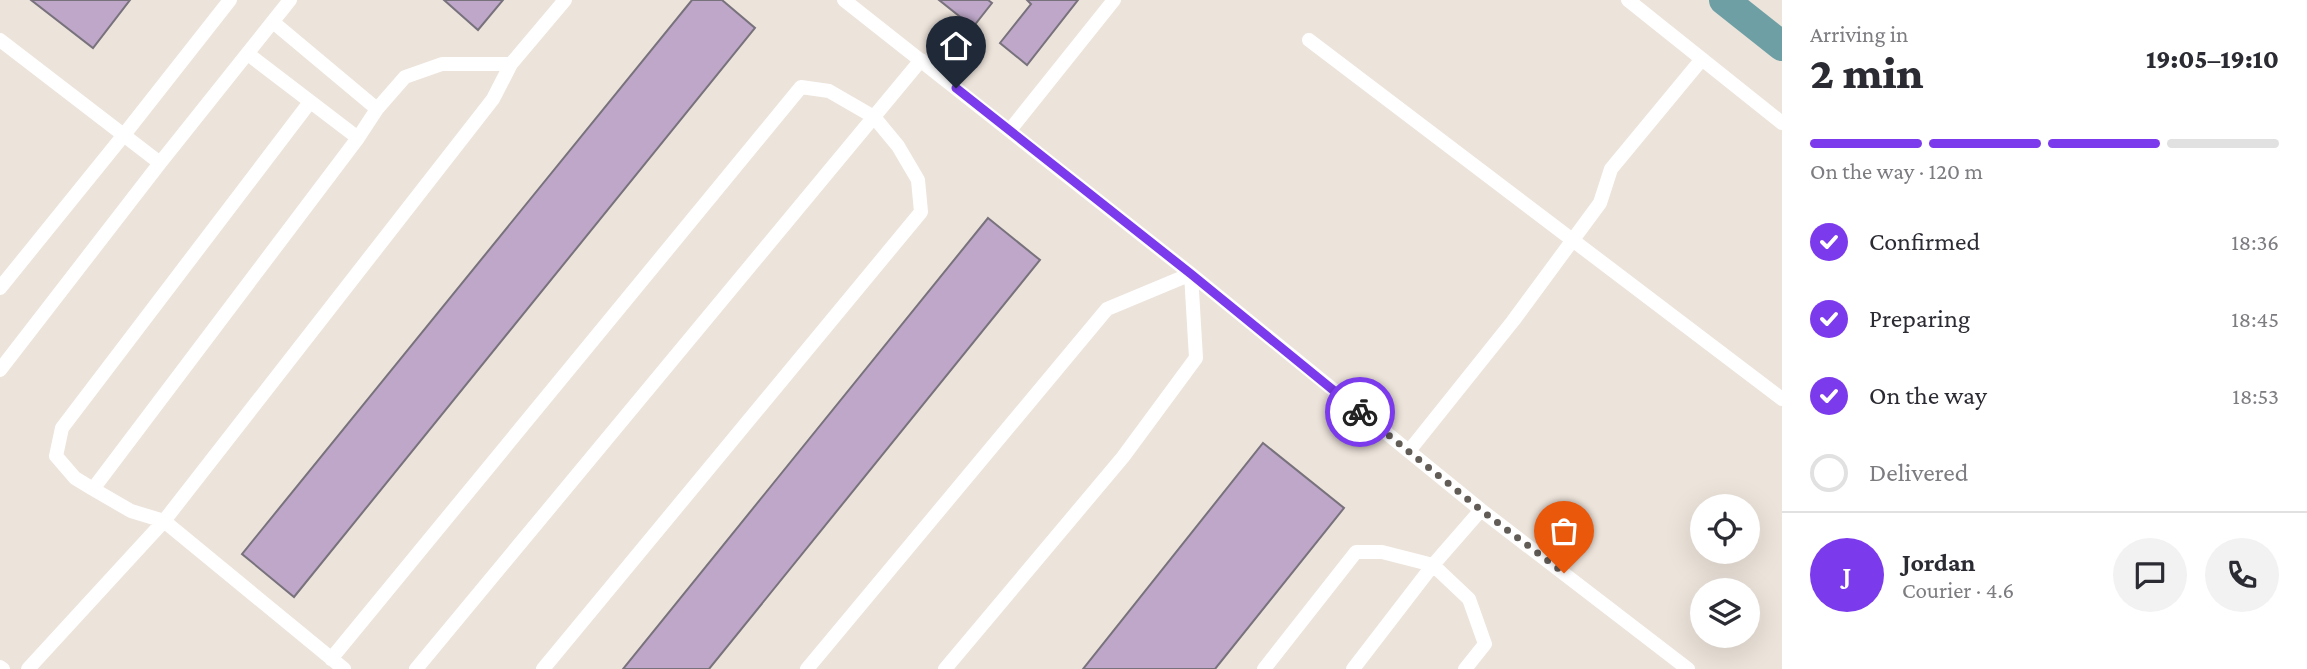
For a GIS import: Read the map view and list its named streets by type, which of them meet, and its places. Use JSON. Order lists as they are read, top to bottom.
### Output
{
  "page": {
    "heading": ["2 min", "Arriving in", "19:05–19:10"],
    "panel": ["Jordan", "Courier · 4.6"],
    "bar": "On the way · 120 m",
    "list": [
      ["Confirmed", "18:36"],
      ["Preparing", "18:45"],
      ["On the way", "18:53"],
      "Delivered"
    ],
    "round": "J"
  }
}
